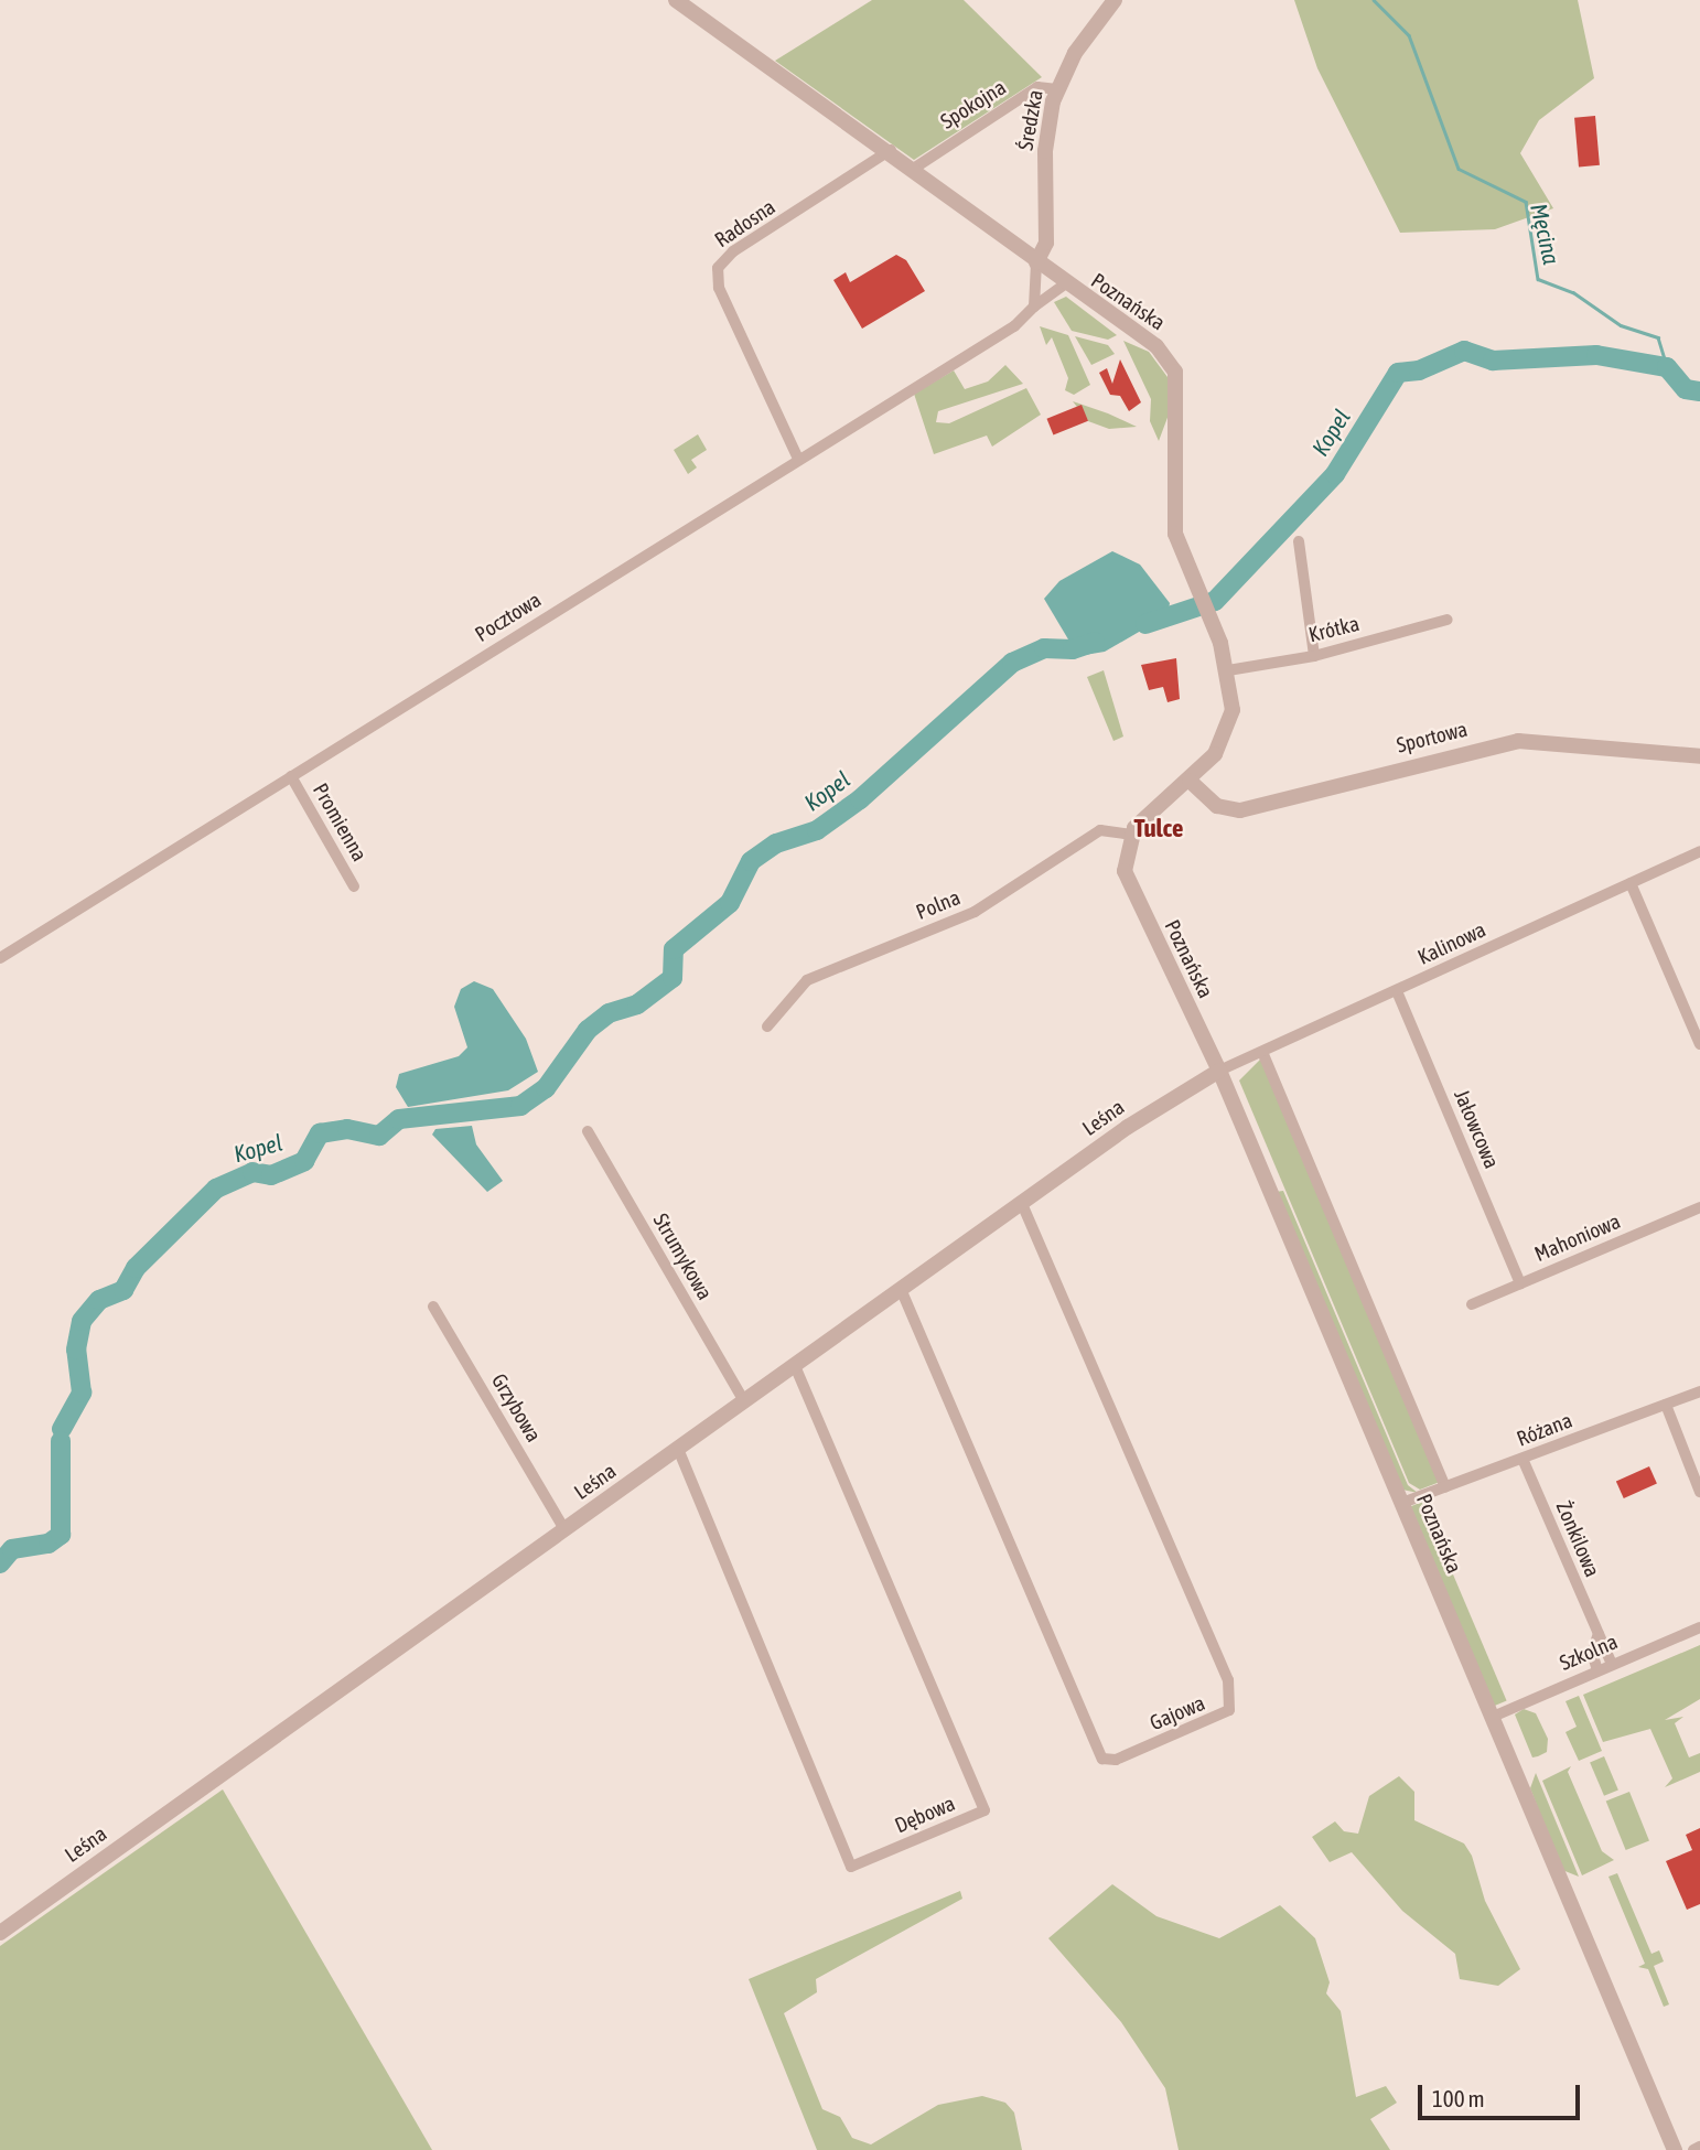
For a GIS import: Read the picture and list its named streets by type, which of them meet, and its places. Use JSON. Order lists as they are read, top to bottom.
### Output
{
  "streets": {
    "street": [
      "Spokojna",
      "Średzka",
      "Radosna",
      "Poznańska",
      "Pocztowa",
      "Krótka",
      "Sportowa",
      "Promienna",
      "Polna",
      "Kalinowa",
      "Leśna",
      "Jałowcowa",
      "Mahoniowa",
      "Strumykowa",
      "Grzybowa",
      "Różana",
      "Żonkilowa",
      "Szkolna",
      "Gajowa",
      "Dębowa"
    ]
  },
  "crossings": [
    ["Spokojna", "Średzka"],
    ["Spokojna", "Poznańska"],
    ["Średzka", "Poznańska"],
    ["Radosna", "Poznańska"],
    ["Radosna", "Pocztowa"],
    ["Poznańska", "Pocztowa"],
    ["Poznańska", "Krótka"],
    ["Poznańska", "Sportowa"],
    ["Poznańska", "Polna"],
    ["Poznańska", "Kalinowa"],
    ["Poznańska", "Leśna"],
    ["Poznańska", "Różana"],
    ["Poznańska", "Szkolna"],
    ["Pocztowa", "Promienna"],
    ["Kalinowa", "Leśna"],
    ["Kalinowa", "Jałowcowa"],
    ["Leśna", "Strumykowa"],
    ["Leśna", "Grzybowa"],
    ["Leśna", "Gajowa"],
    ["Leśna", "Dębowa"],
    ["Jałowcowa", "Mahoniowa"],
    ["Różana", "Żonkilowa"],
    ["Żonkilowa", "Szkolna"]
  ],
  "districts": ["Tulce"],
  "water": ["Męcina", "Kopel"],
  "scale_bar": "100 m"
}
